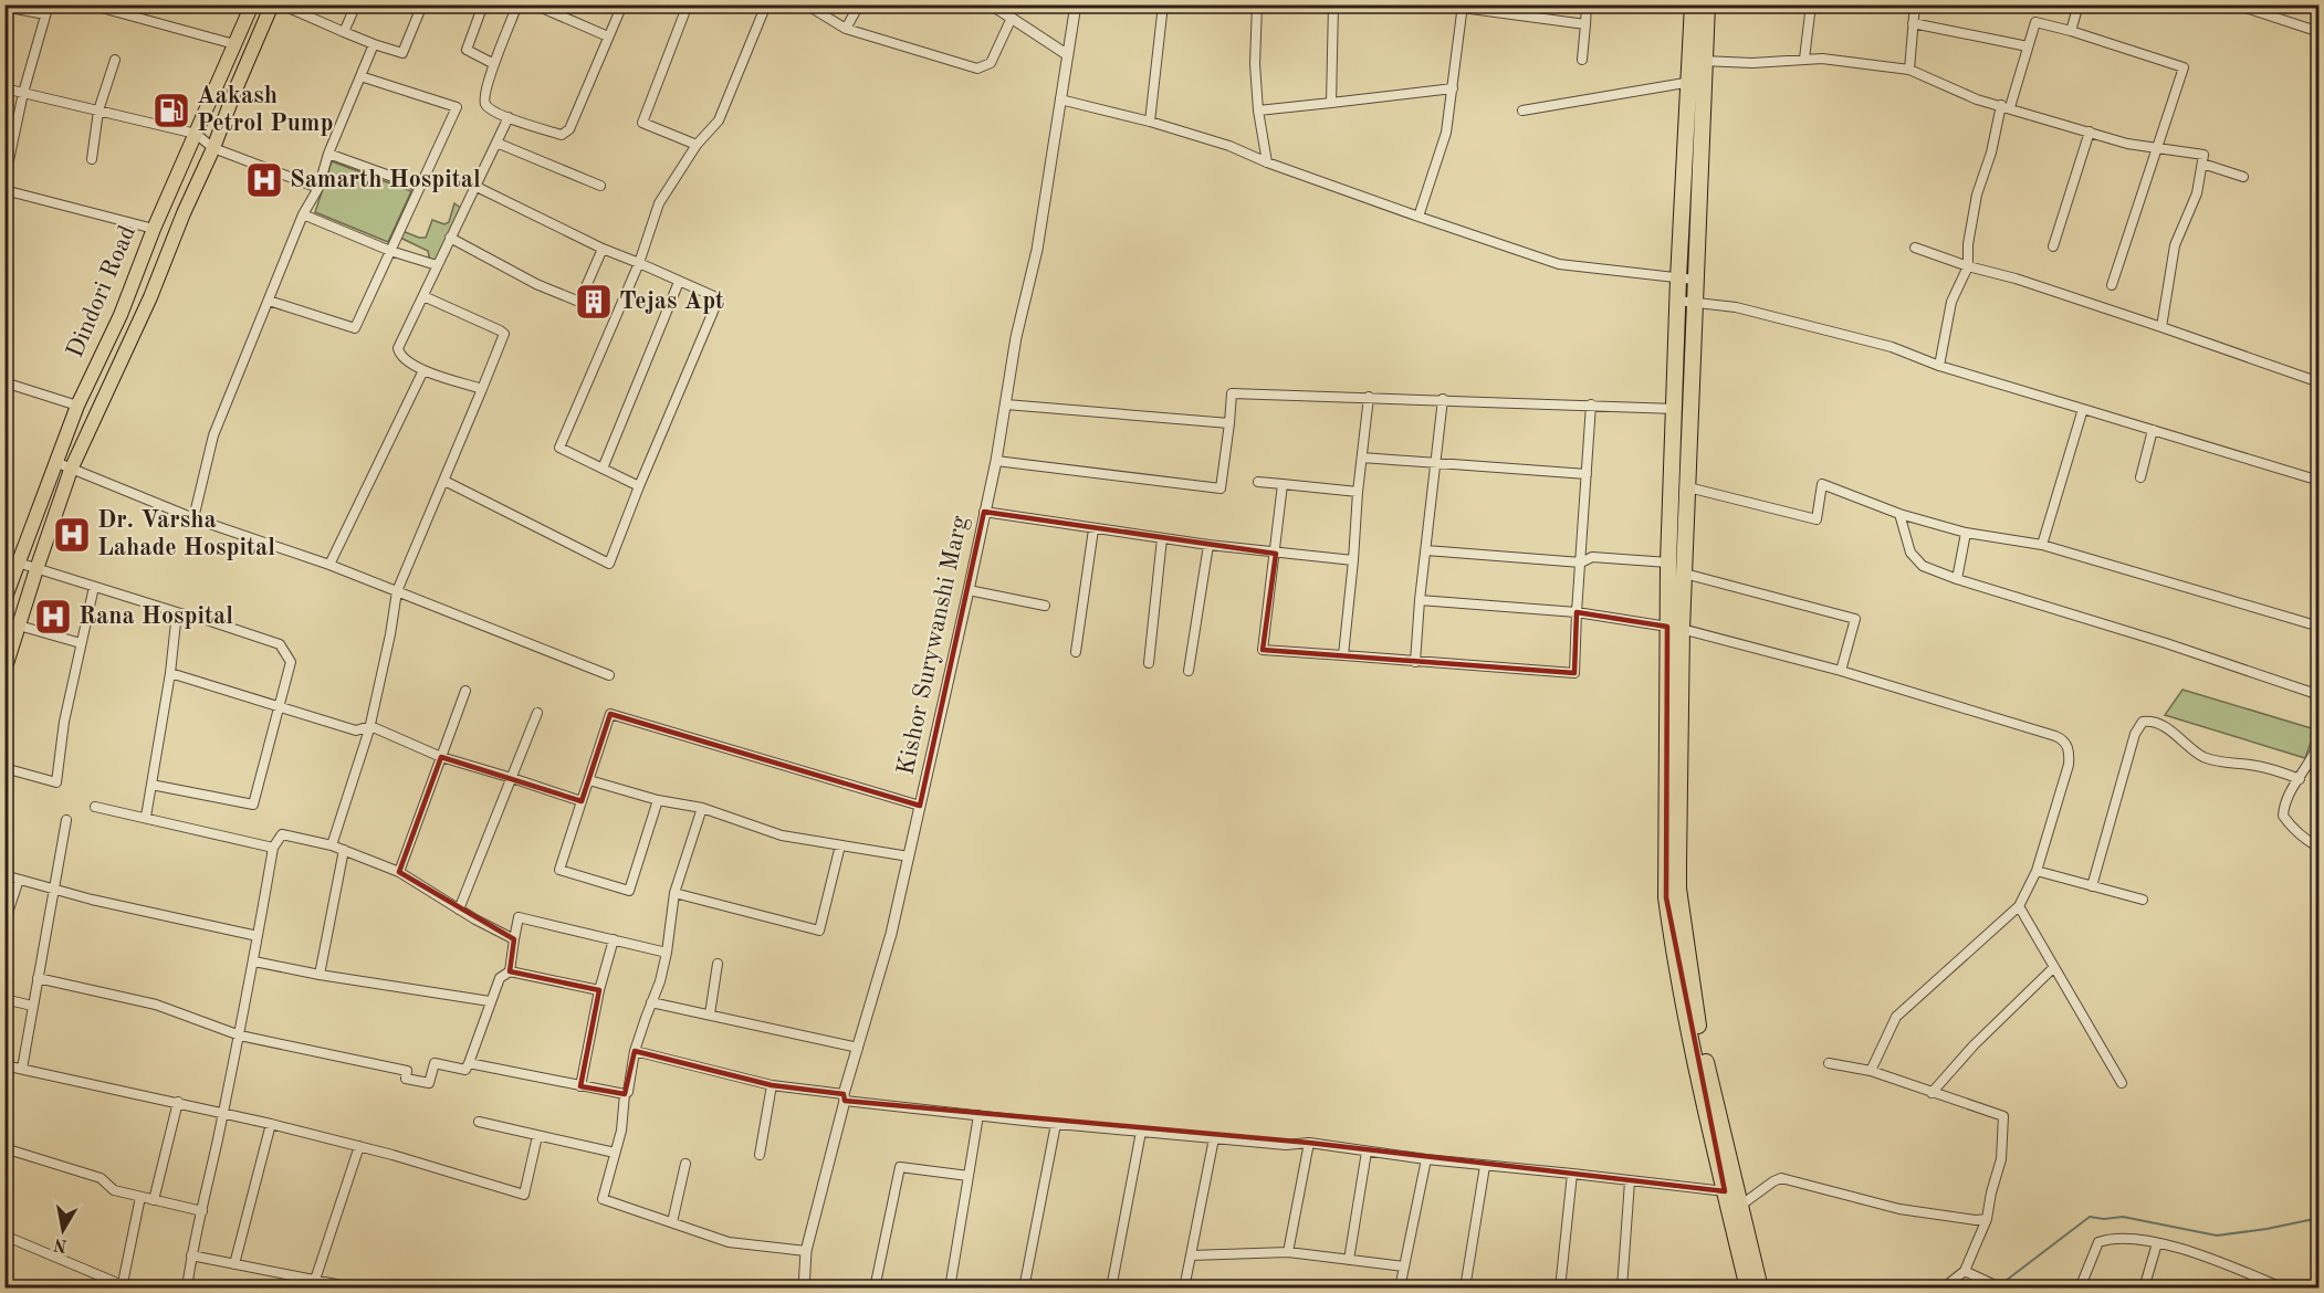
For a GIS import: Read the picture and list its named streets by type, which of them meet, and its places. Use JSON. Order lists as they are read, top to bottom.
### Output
{
  "streets": {
    "main road": ["Dindori Road"],
    "street": ["Kishor Surywanshi Marg"]
  },
  "places": {
    "fuel station": ["Aakash Petrol Pump"],
    "hospital": ["Samarth Hospital", "Dr. Varsha Lahade Hospital", "Rana Hospital"],
    "building": ["Tejas Apt"]
  },
  "north": "bottom"
}
